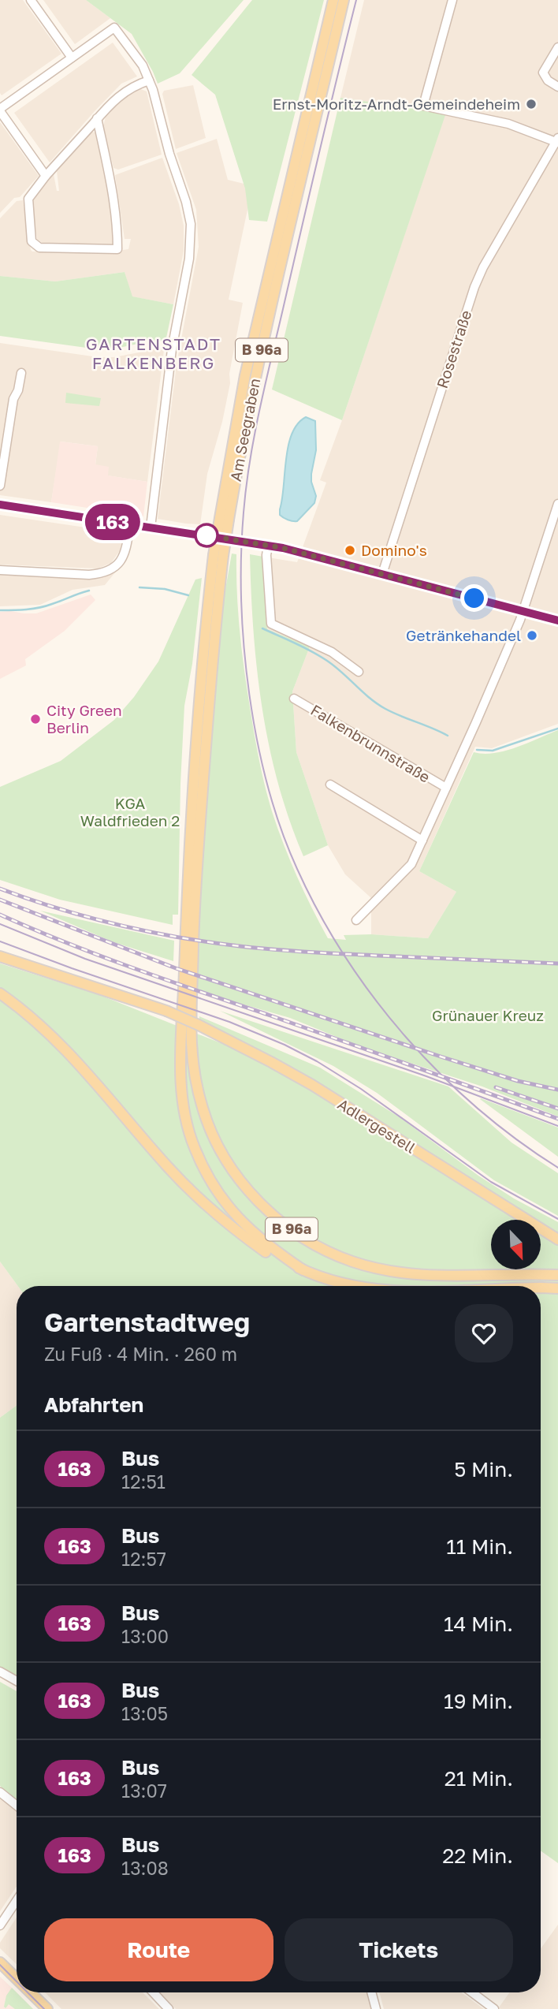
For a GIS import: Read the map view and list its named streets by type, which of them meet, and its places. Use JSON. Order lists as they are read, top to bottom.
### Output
{
  "streets": {
    "main road": ["B 96a", "Am Seegraben", "Adlergestell"],
    "street": ["Rosestraße", "Falkenbrunnstraße"]
  },
  "crossings": [
    ["B 96a", "Am Seegraben"]
  ],
  "districts": ["GARTENSTADT FALKENBERG"],
  "parks": ["KGA Waldfrieden 2", "Grünauer Kreuz"],
  "places": [
    "Ernst-Moritz-Arndt-Gemeindeheim",
    "Domino's",
    "Getränkehandel",
    "City Green Berlin"
  ],
  "lines": ["bus line 163"],
  "north": "bottom right",
  "page": {
    "on_map": "163",
    "heading": [
      ["Gartenstadtweg", "Zu Fuß · 4 Min. · 260 m"],
      "Abfahrten"
    ],
    "list": [
      {
        "mark": "163",
        "name": "Bus",
        "note": "12:51",
        "value": "5 Min."
      },
      {
        "mark": "163",
        "name": "Bus",
        "note": "12:57",
        "value": "11 Min."
      },
      {
        "mark": "163",
        "name": "Bus",
        "note": "13:00",
        "value": "14 Min."
      },
      {
        "mark": "163",
        "name": "Bus",
        "note": "13:05",
        "value": "19 Min."
      },
      {
        "mark": "163",
        "name": "Bus",
        "note": "13:07",
        "value": "21 Min."
      },
      {
        "mark": "163",
        "name": "Bus",
        "note": "13:08",
        "value": "22 Min."
      }
    ],
    "buttons": ["Route", "Tickets"]
  }
}
